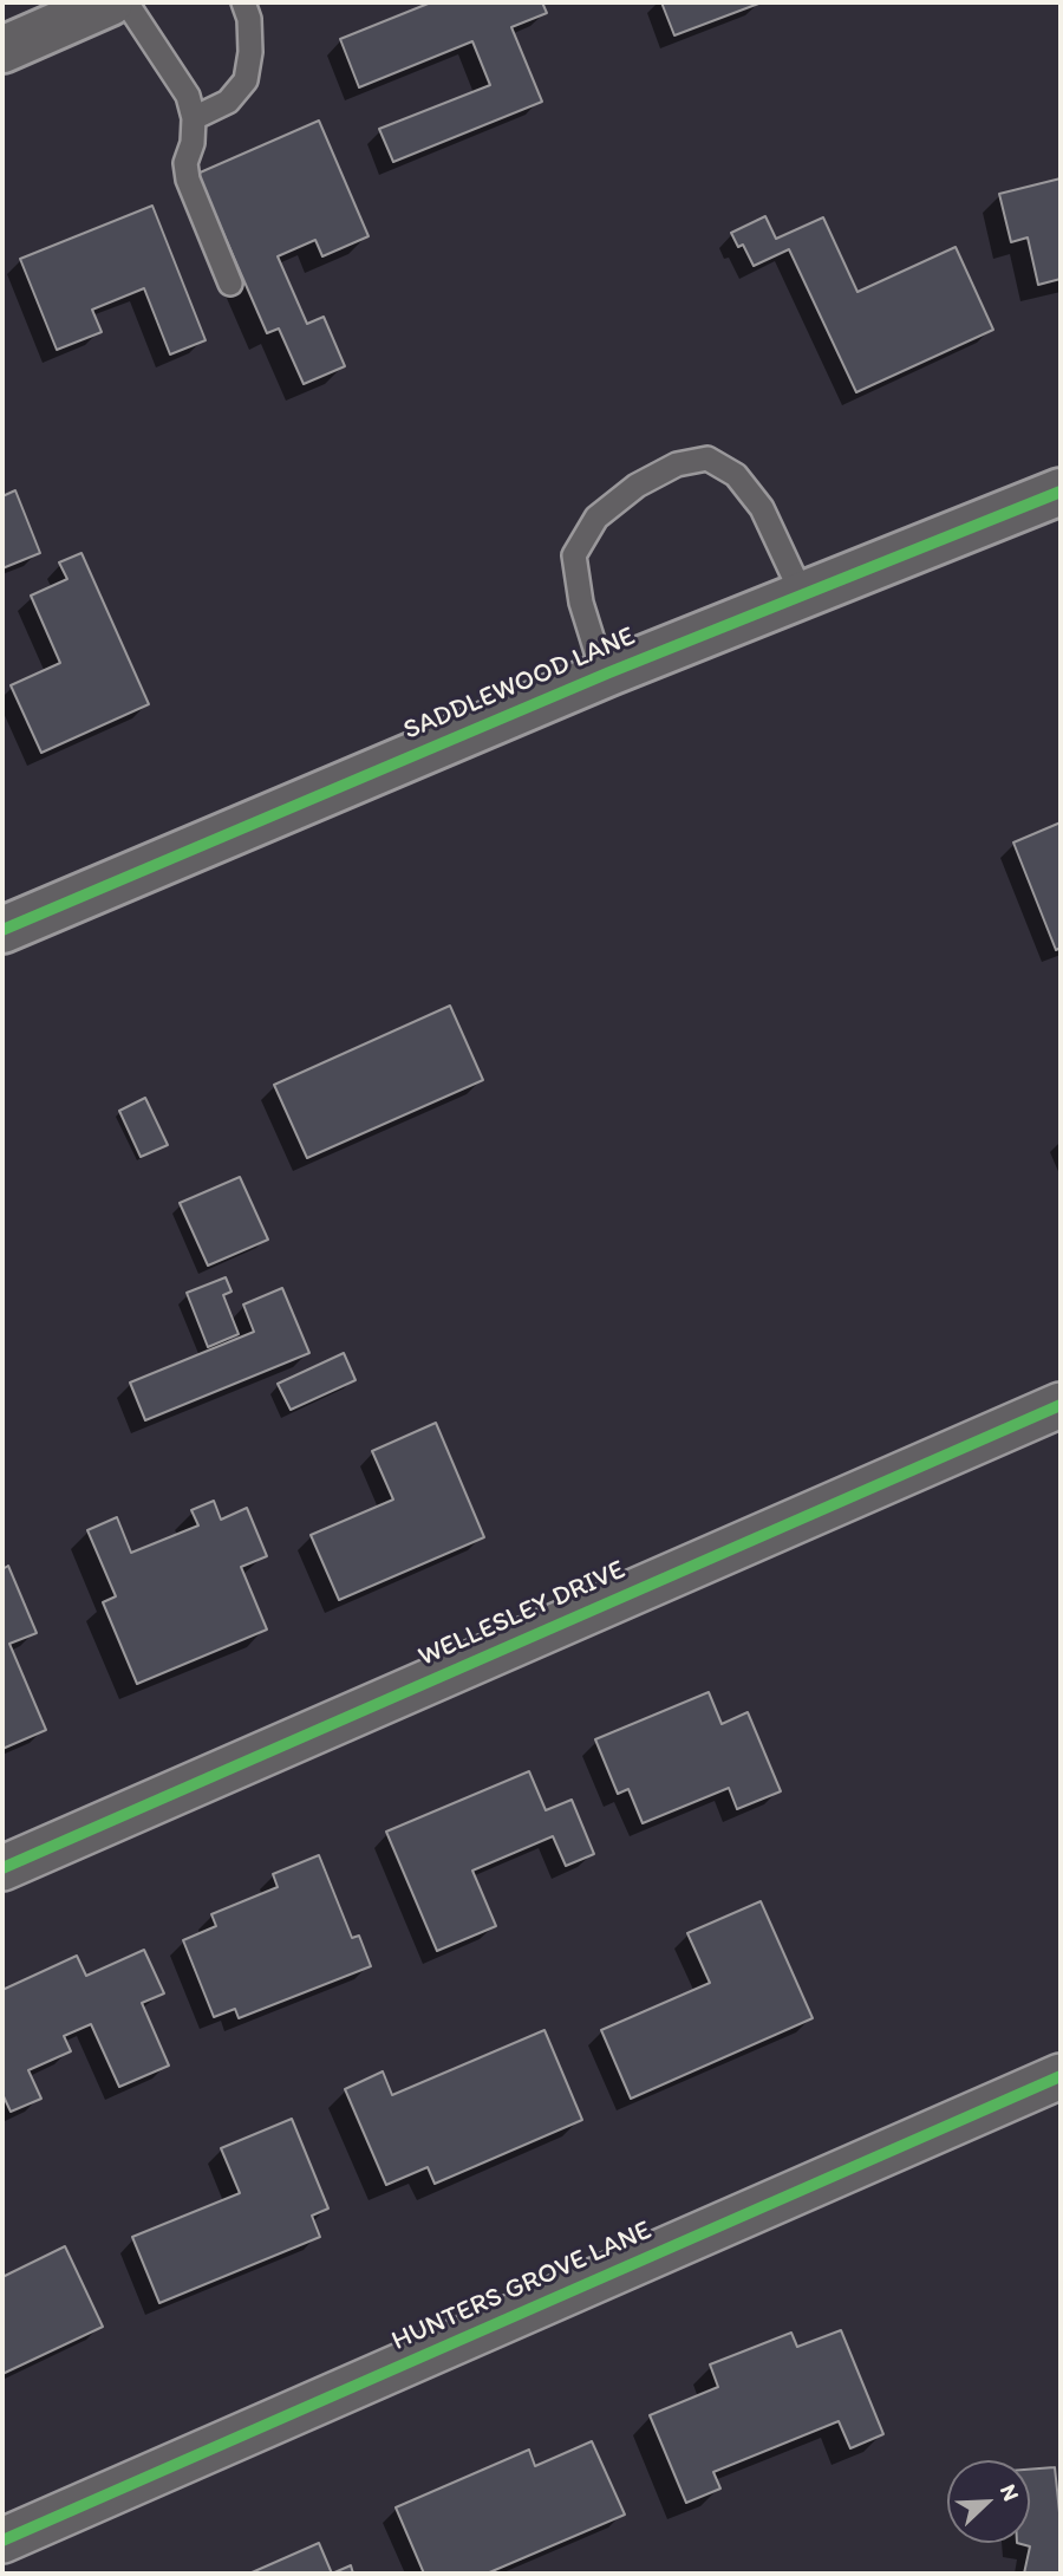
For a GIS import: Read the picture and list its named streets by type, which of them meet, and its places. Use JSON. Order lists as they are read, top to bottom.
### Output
{
  "streets": {
    "street": ["SADDLEWOOD LANE", "WELLESLEY DRIVE", "HUNTERS GROVE LANE"]
  },
  "north": "top right"
}
